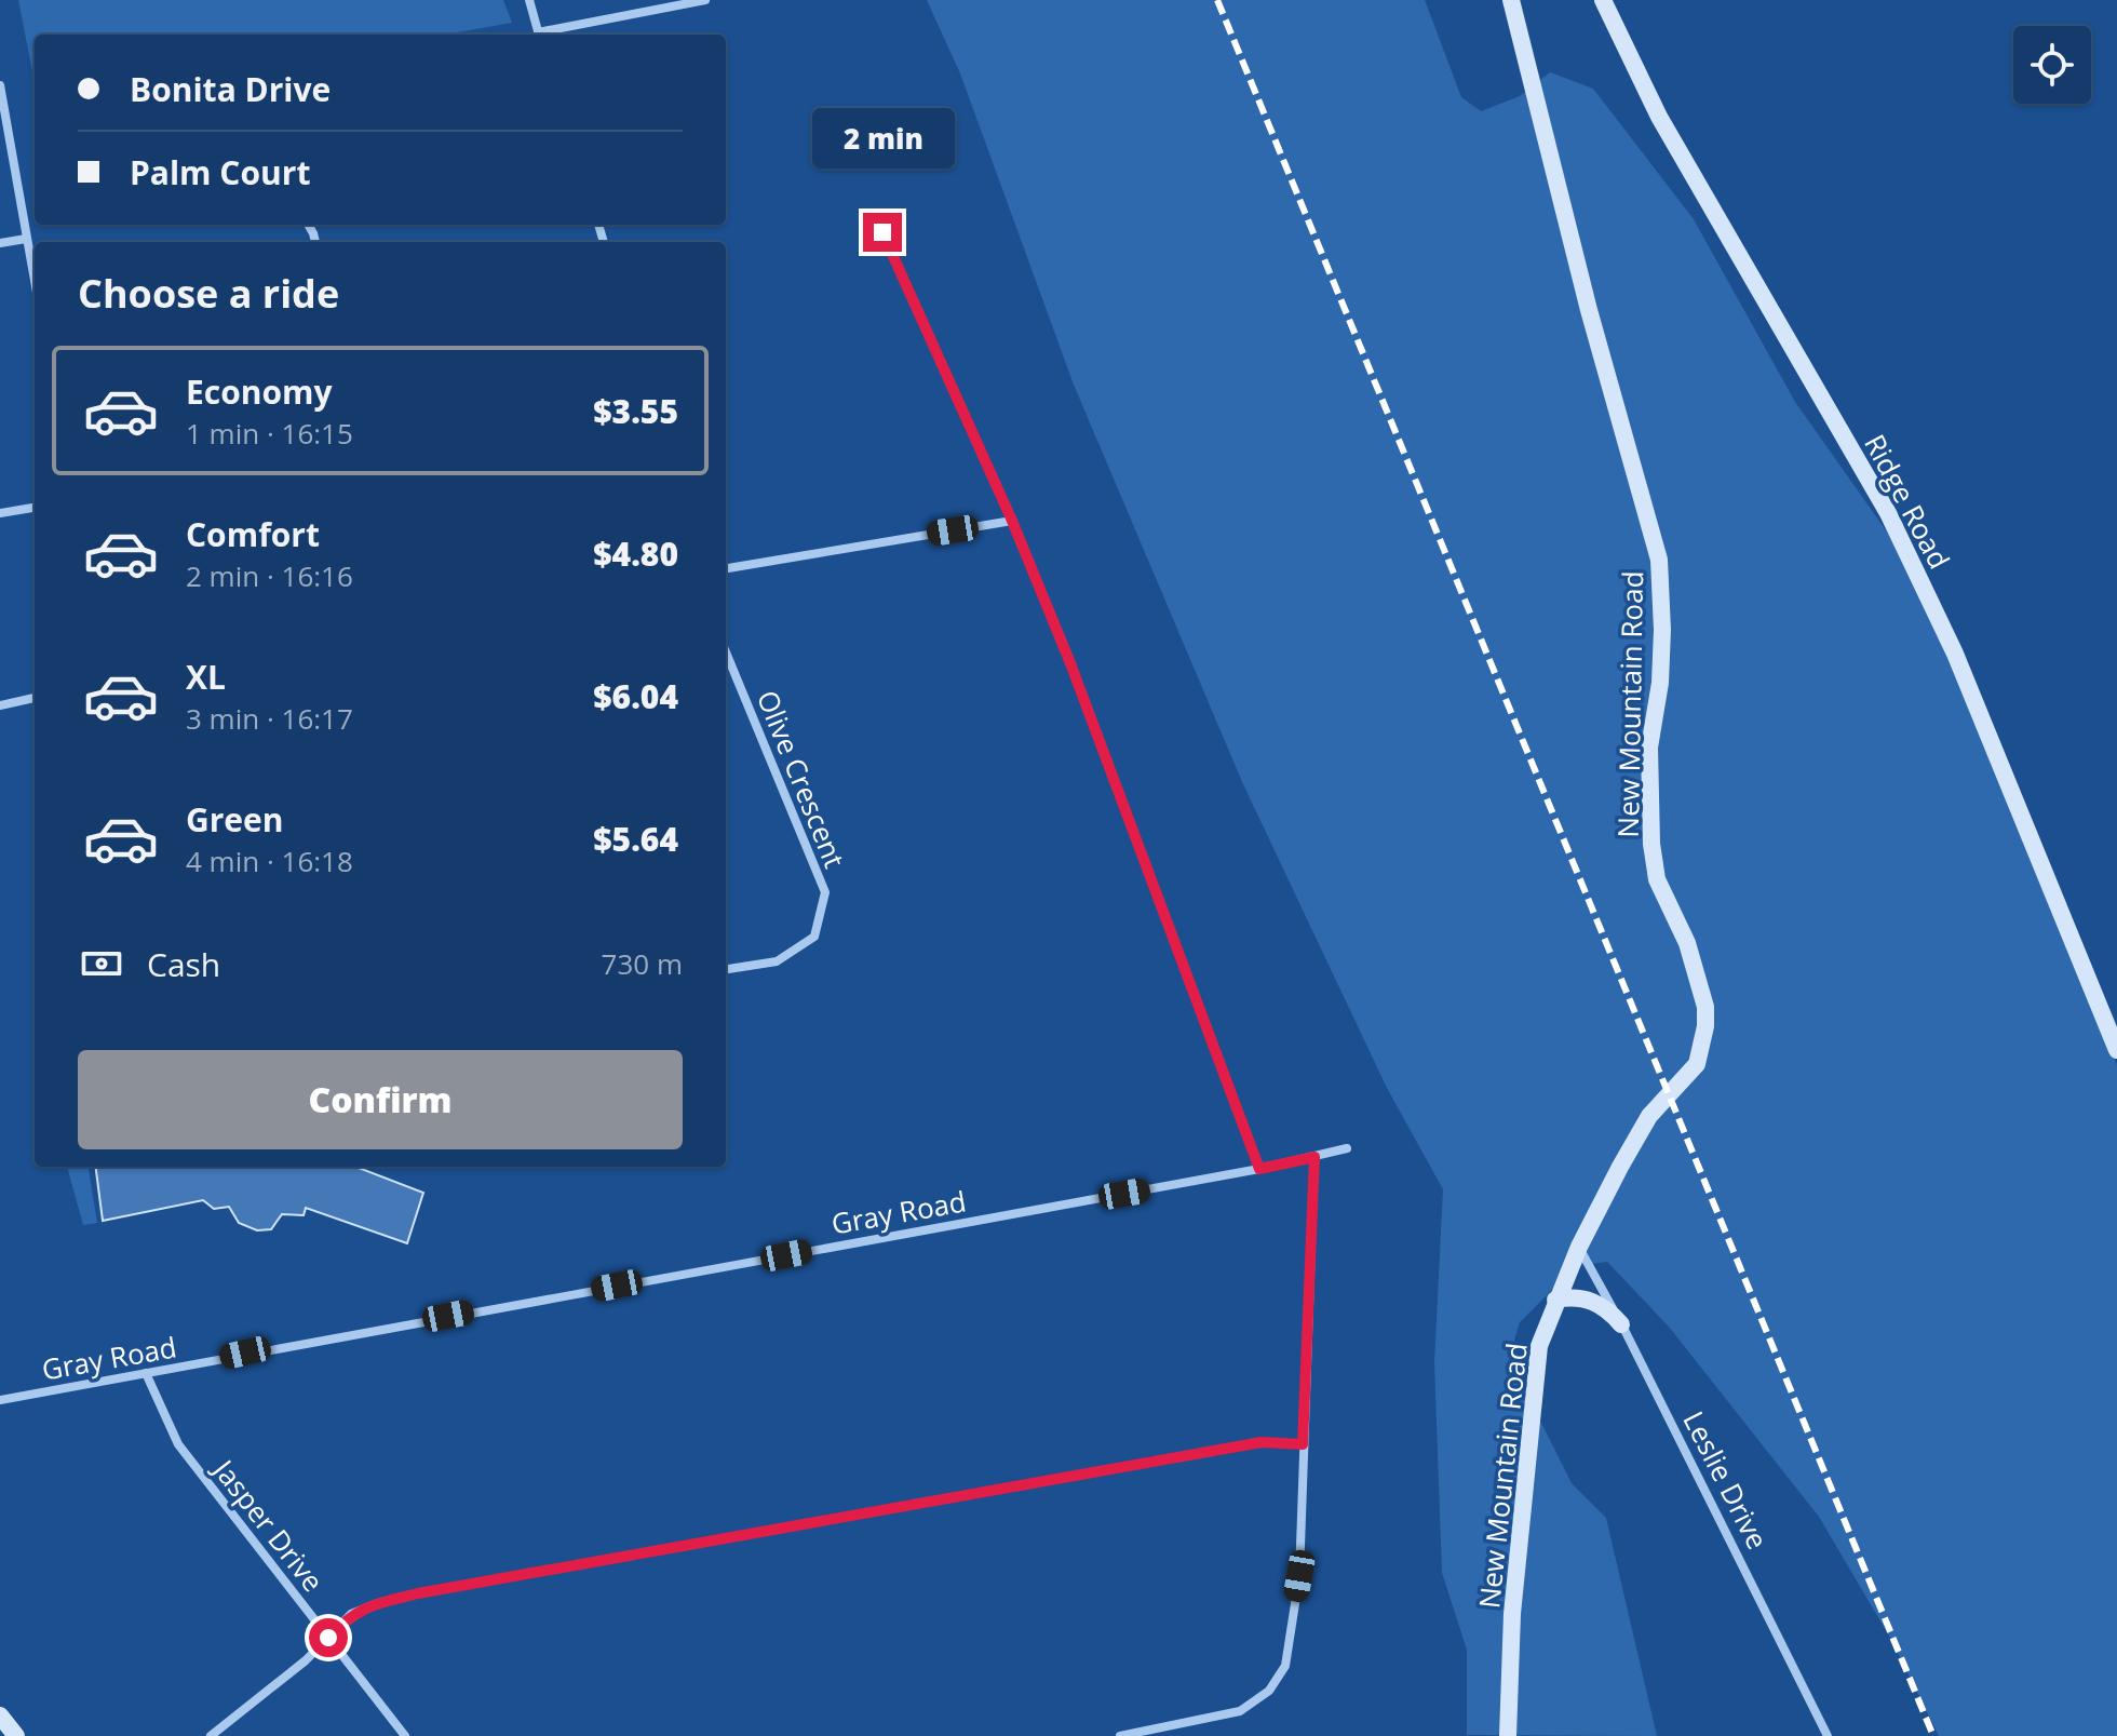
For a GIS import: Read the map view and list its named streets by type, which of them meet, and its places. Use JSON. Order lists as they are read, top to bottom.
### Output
{
  "streets": {
    "main road": ["Ridge Road", "New Mountain Road"],
    "street": [
      "Olive Crescent",
      "Gray Road",
      "Leslie Drive",
      "Jasper Drive"
    ]
  },
  "crossings": [
    ["New Mountain Road", "Leslie Drive"],
    ["Gray Road", "Jasper Drive"]
  ],
  "page": {
    "banner": ["Bonita Drive", "Palm Court"],
    "bubble": "2 min",
    "heading": "Choose a ride",
    "list": [
      {
        "name": "Economy",
        "note": "1 min · 16:15",
        "value": "$3.55"
      },
      {
        "name": "Comfort",
        "note": "2 min · 16:16",
        "value": "$4.80"
      },
      {
        "name": "XL",
        "note": "3 min · 16:17",
        "value": "$6.04"
      },
      {
        "name": "Green",
        "note": "4 min · 16:18",
        "value": "$5.64"
      }
    ],
    "pay": ["Cash", "730 m"],
    "buttons": "Confirm"
  }
}
